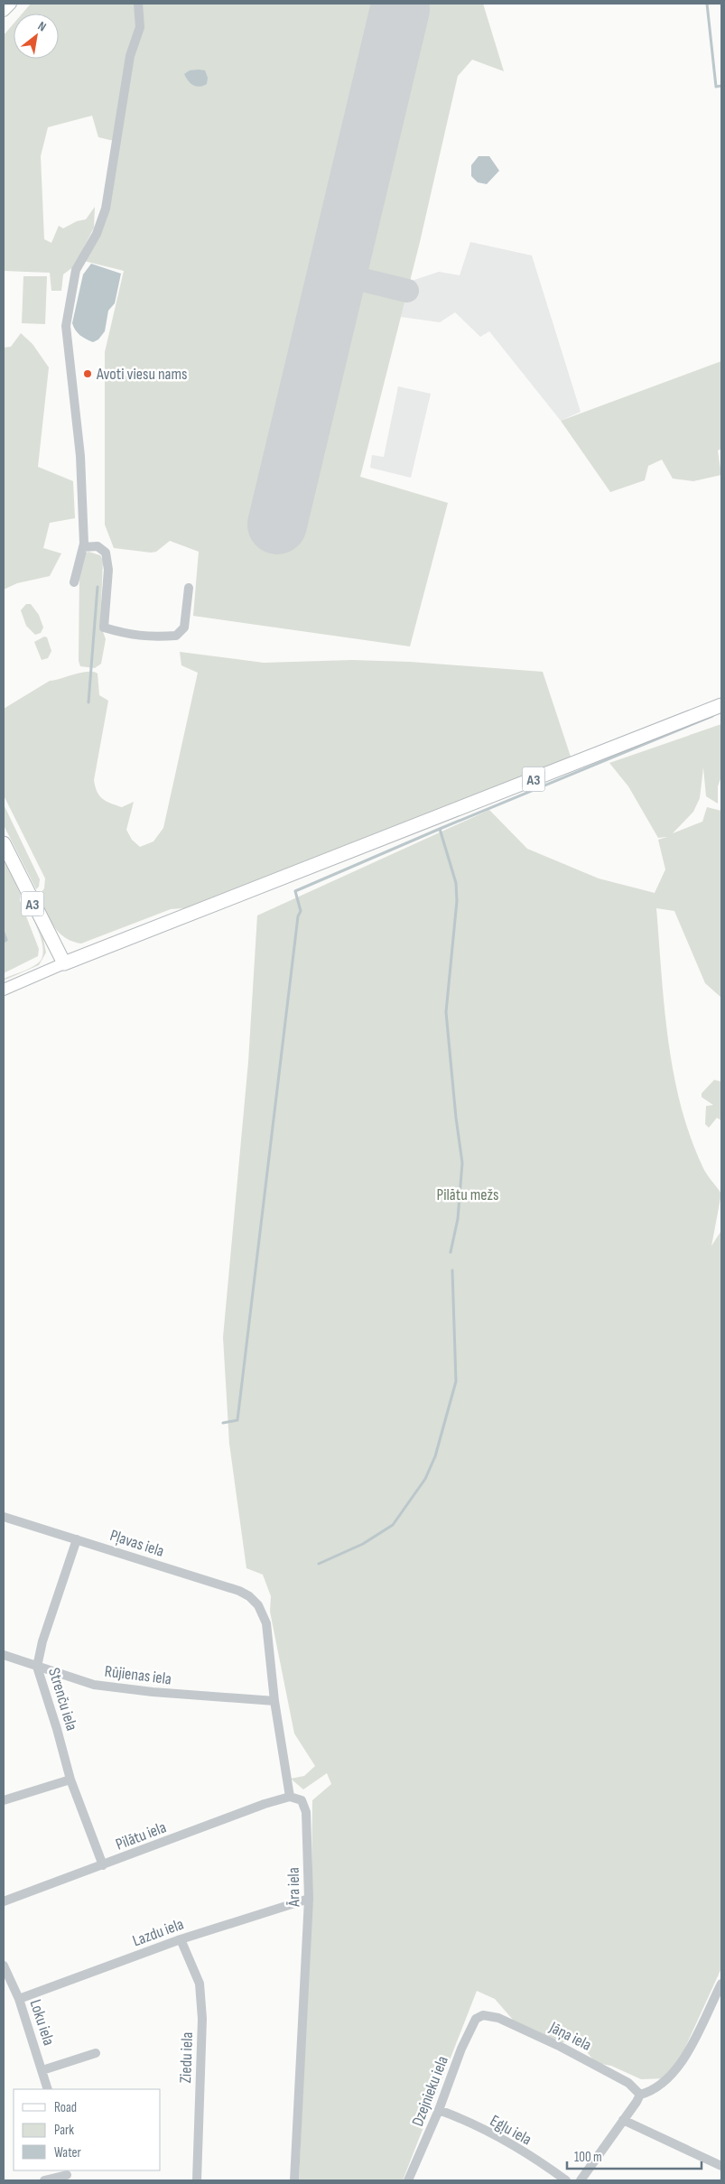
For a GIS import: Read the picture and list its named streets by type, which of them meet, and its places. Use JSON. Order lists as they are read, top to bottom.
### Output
{
  "streets": {
    "highway": ["A3"],
    "street": [
      "Pļavas iela",
      "Rūjienas iela",
      "Strenču iela",
      "Pilātu iela",
      "Āra iela",
      "Lazdu iela",
      "Loku iela",
      "Jāņa iela",
      "Ziedu iela",
      "Dzejnieku iela",
      "Egļu iela"
    ]
  },
  "crossings": [
    ["Pļavas iela", "Rūjienas iela"],
    ["Pļavas iela", "Strenču iela"],
    ["Rūjienas iela", "Strenču iela"],
    ["Strenču iela", "Pilātu iela"],
    ["Pilātu iela", "Āra iela"],
    ["Āra iela", "Lazdu iela"],
    ["Lazdu iela", "Loku iela"],
    ["Lazdu iela", "Ziedu iela"],
    ["Jāņa iela", "Dzejnieku iela"],
    ["Dzejnieku iela", "Egļu iela"]
  ],
  "parks": ["Pilātu mežs"],
  "places": ["Avoti viesu nams"],
  "legend": ["Road", "Park", "Water"],
  "scale_bar": "100 m",
  "north": "top right"
}
